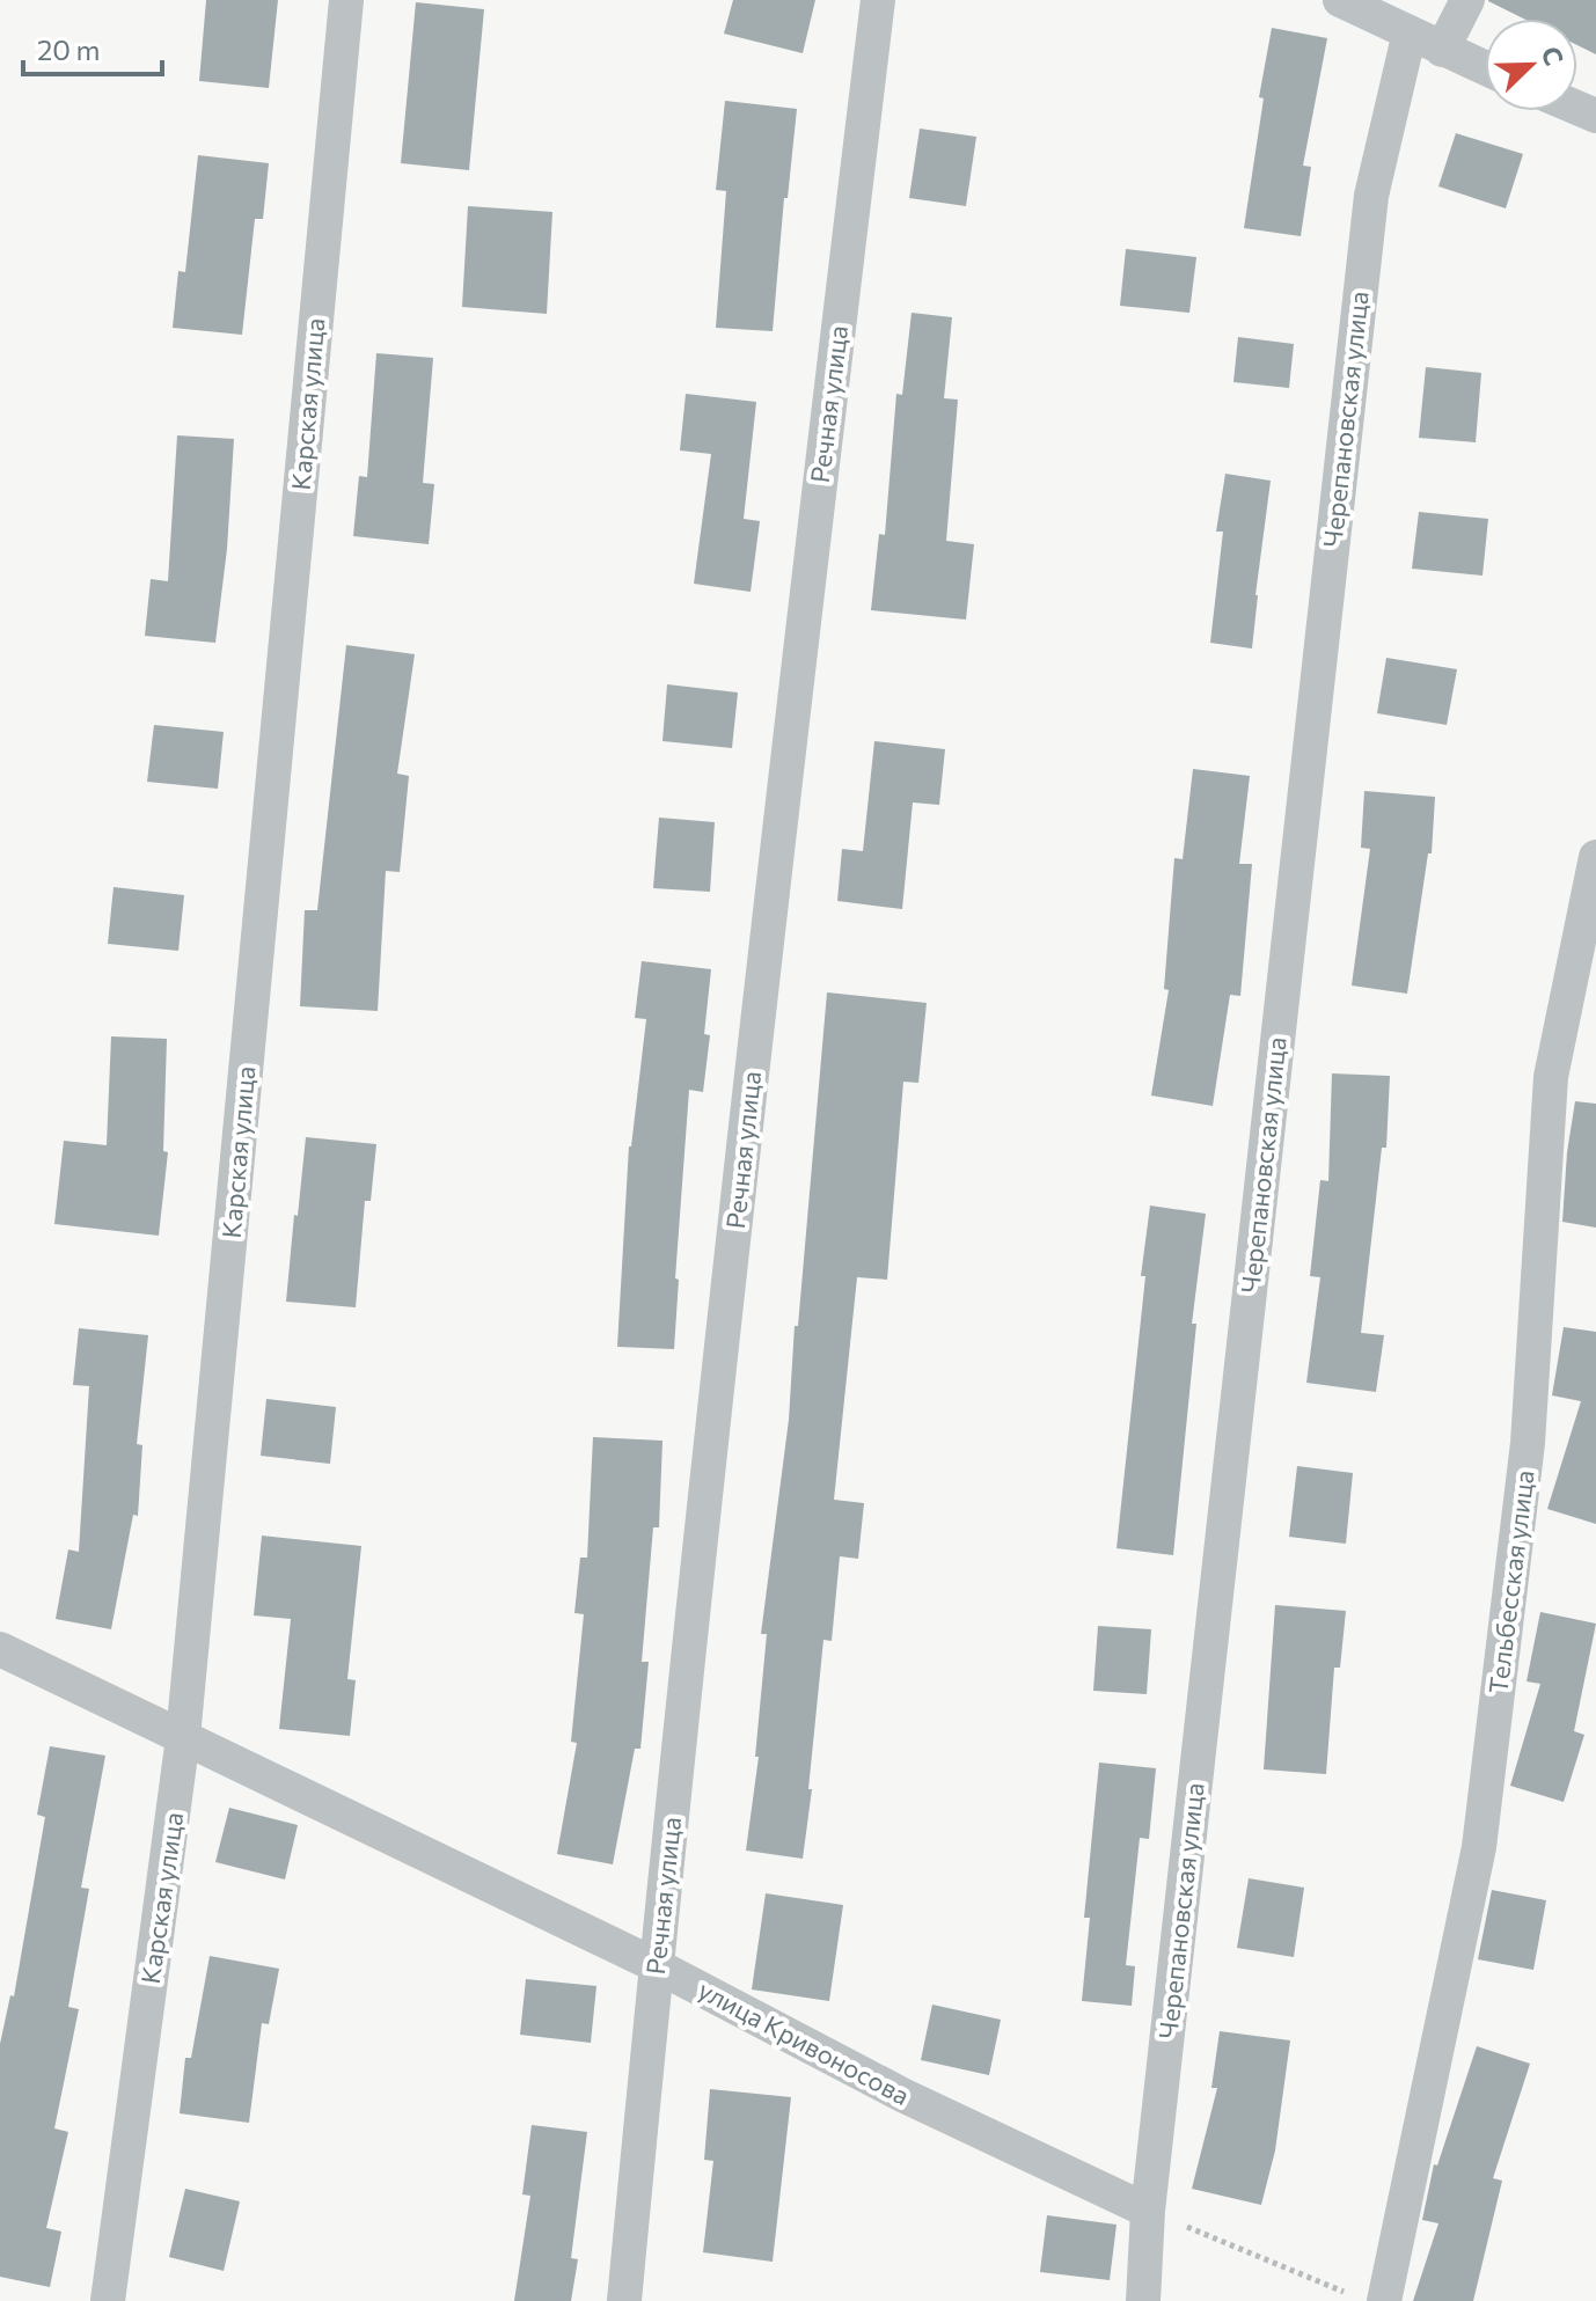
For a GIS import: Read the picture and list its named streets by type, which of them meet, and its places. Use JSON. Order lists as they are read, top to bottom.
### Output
{
  "streets": {
    "street": [
      "Карская улица",
      "Речная улица",
      "Черепановская улица",
      "Тельбесская улица",
      "улица Кривоносова"
    ]
  },
  "crossings": [
    ["Карская улица", "улица Кривоносова"],
    ["Речная улица", "улица Кривоносова"],
    ["Черепановская улица", "улица Кривоносова"]
  ],
  "scale_bar": "20 m",
  "north": "top right"
}
